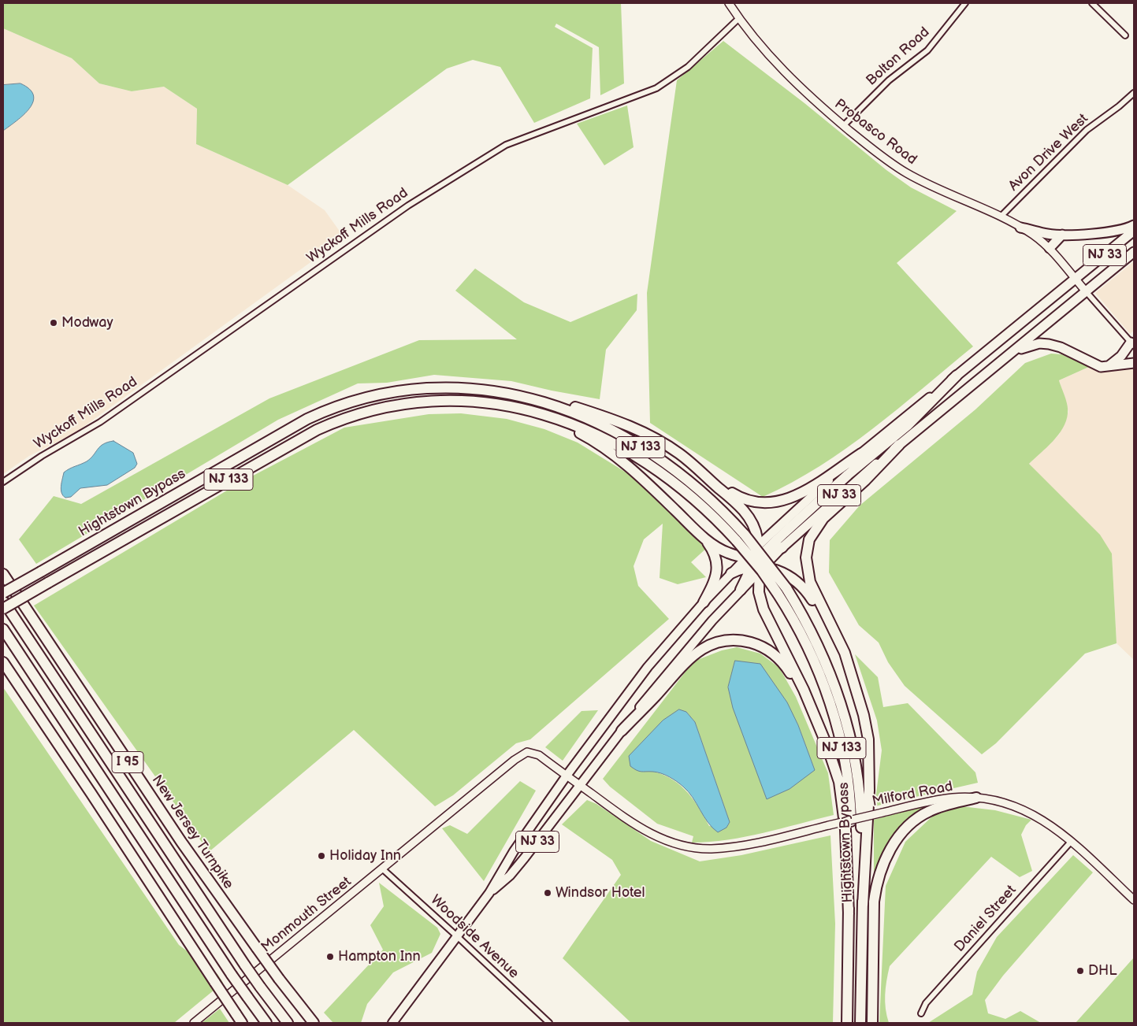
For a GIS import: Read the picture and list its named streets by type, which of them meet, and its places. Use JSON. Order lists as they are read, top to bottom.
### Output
{
  "streets": {
    "highway": [
      "NJ 33",
      "NJ 133",
      "Hightstown Bypass",
      "I 95",
      "New Jersey Turnpike"
    ],
    "street": [
      "Bolton Road",
      "Probasco Road",
      "Avon Drive West",
      "Wyckoff Mills Road",
      "Milford Road",
      "Monmouth Street",
      "Daniel Street",
      "Woodside Avenue"
    ]
  },
  "crossings": [
    ["Bolton Road", "Probasco Road"],
    ["Probasco Road", "Avon Drive West"],
    ["Probasco Road", "Wyckoff Mills Road"],
    ["Probasco Road", "NJ 33"],
    ["NJ 33", "Milford Road"],
    ["NJ 33", "Monmouth Street"],
    ["NJ 33", "Woodside Avenue"],
    ["Milford Road", "Monmouth Street"],
    ["Milford Road", "Daniel Street"],
    ["Monmouth Street", "Woodside Avenue"]
  ],
  "places": [
    "Modway",
    "Holiday Inn",
    "Windsor Hotel",
    "Hampton Inn",
    "DHL"
  ]
}
